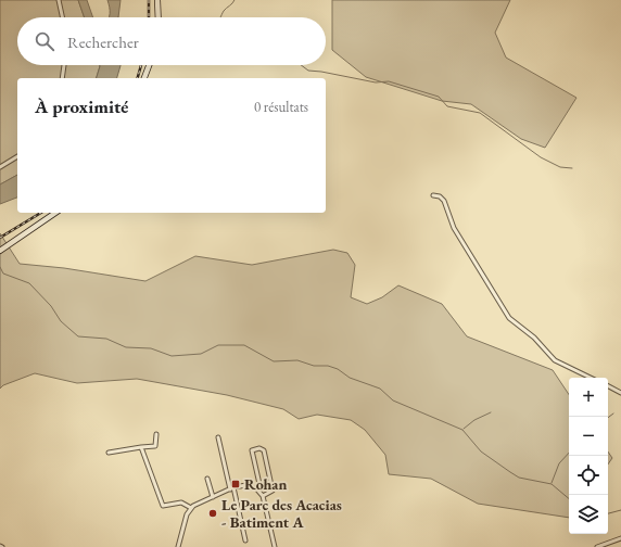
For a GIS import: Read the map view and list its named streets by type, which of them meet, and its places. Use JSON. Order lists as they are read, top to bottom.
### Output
{
  "places": {
    "transit": ["Rohan"],
    "other": ["Le Parc des Acacias - Batiment A"]
  },
  "page": {
    "search": "Rechercher",
    "heading": ["À proximité", "0 résultats"],
    "map_buttons": ["+", "−"]
  }
}
